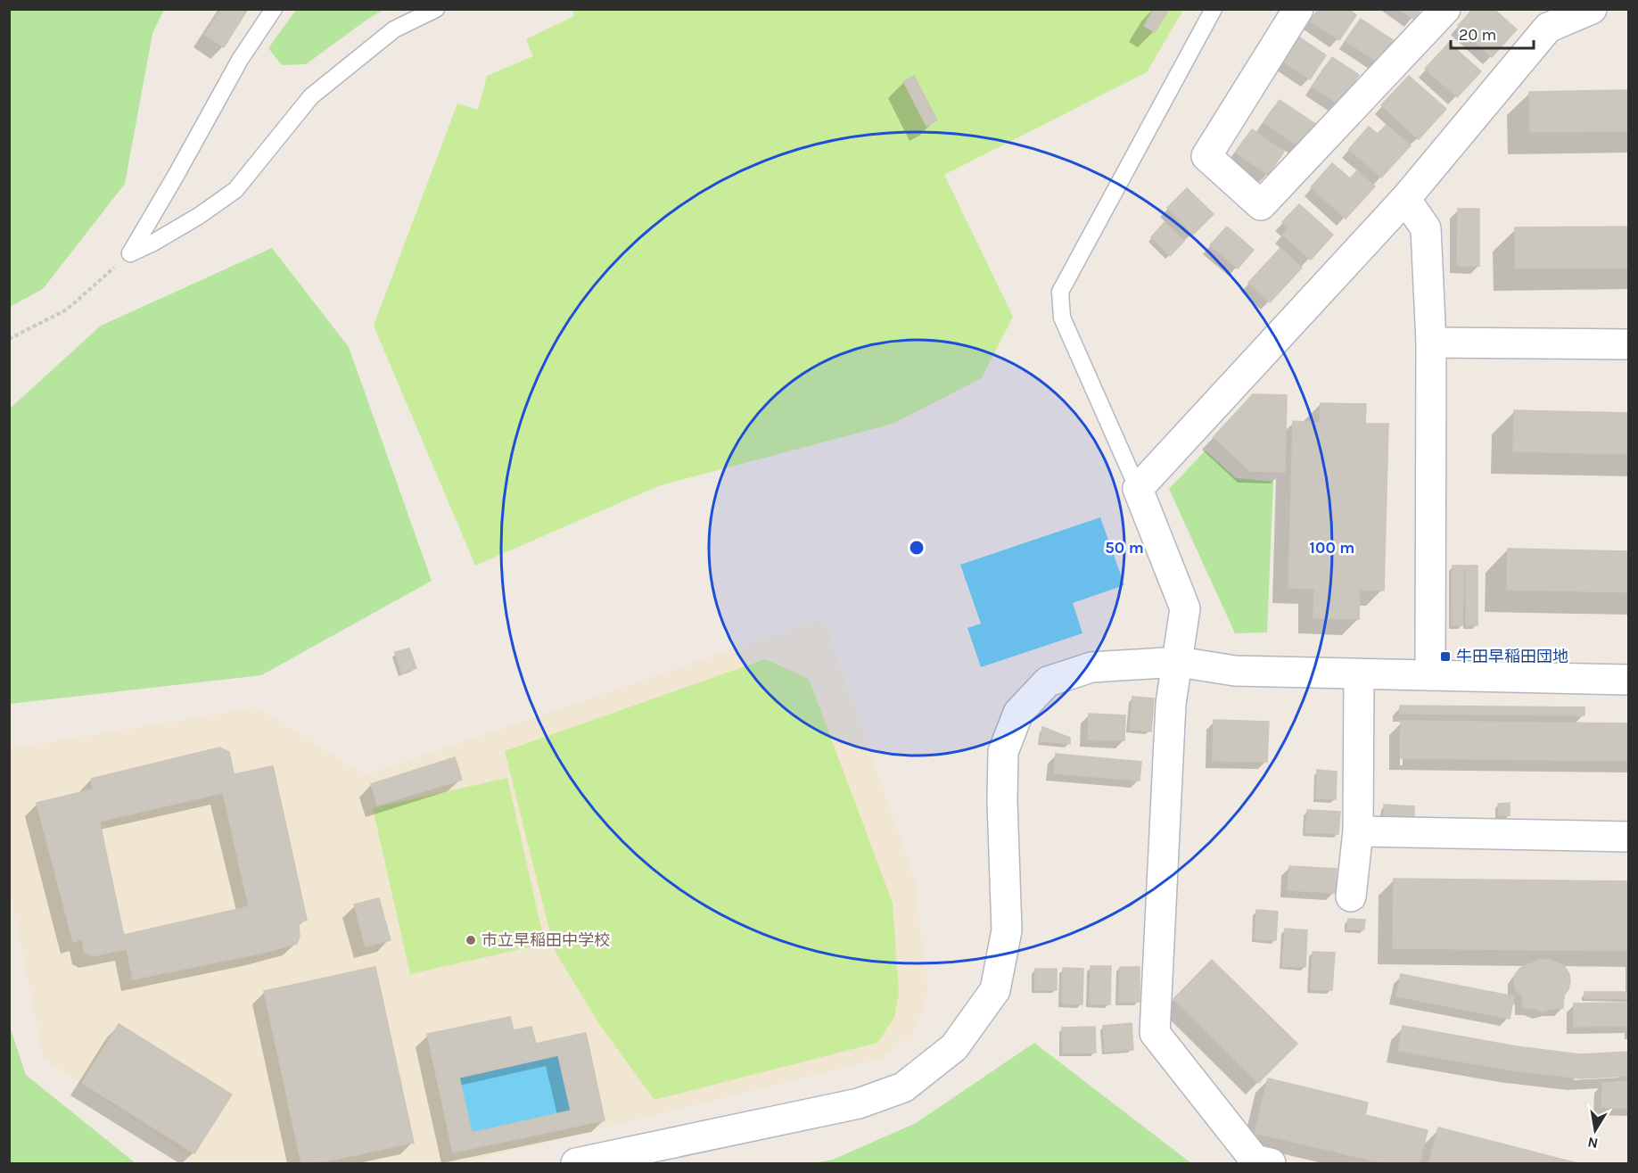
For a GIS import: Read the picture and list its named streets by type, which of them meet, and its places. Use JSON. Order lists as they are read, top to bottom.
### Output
{
  "places": {
    "transit": ["牛田早稲田団地"],
    "other": ["市立早稲田中学校"]
  },
  "scale_bar": "20 m",
  "north": "bottom",
  "rings": ["50 m", "100 m"]
}
